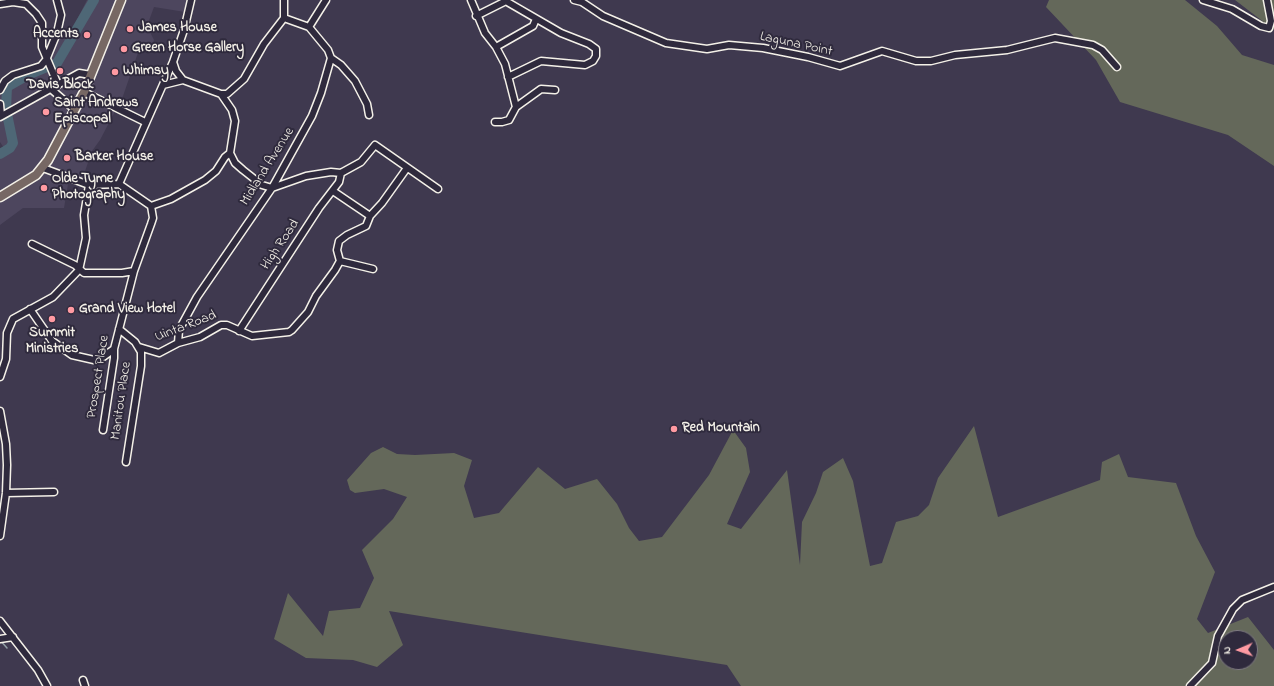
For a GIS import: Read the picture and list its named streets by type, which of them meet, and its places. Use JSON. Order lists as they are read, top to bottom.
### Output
{
  "streets": {
    "street": [
      "Laguna Point",
      "Midland Avenue",
      "High Road",
      "Uinta Road",
      "Prospect Place",
      "Manitou Place"
    ]
  },
  "crossings": [
    ["Midland Avenue", "Uinta Road"],
    ["High Road", "Uinta Road"],
    ["Uinta Road", "Manitou Place"],
    ["Prospect Place", "Manitou Place"]
  ],
  "places": [
    "James House",
    "Accents",
    "Green Horse Gallery",
    "Davis Block",
    "Whimsy",
    "Saint Andrews Episcopal",
    "Barker House",
    "Olde Tyme Photography",
    "Grand View Hotel",
    "Summit Ministries",
    "Red Mountain"
  ],
  "north": "left"
}
